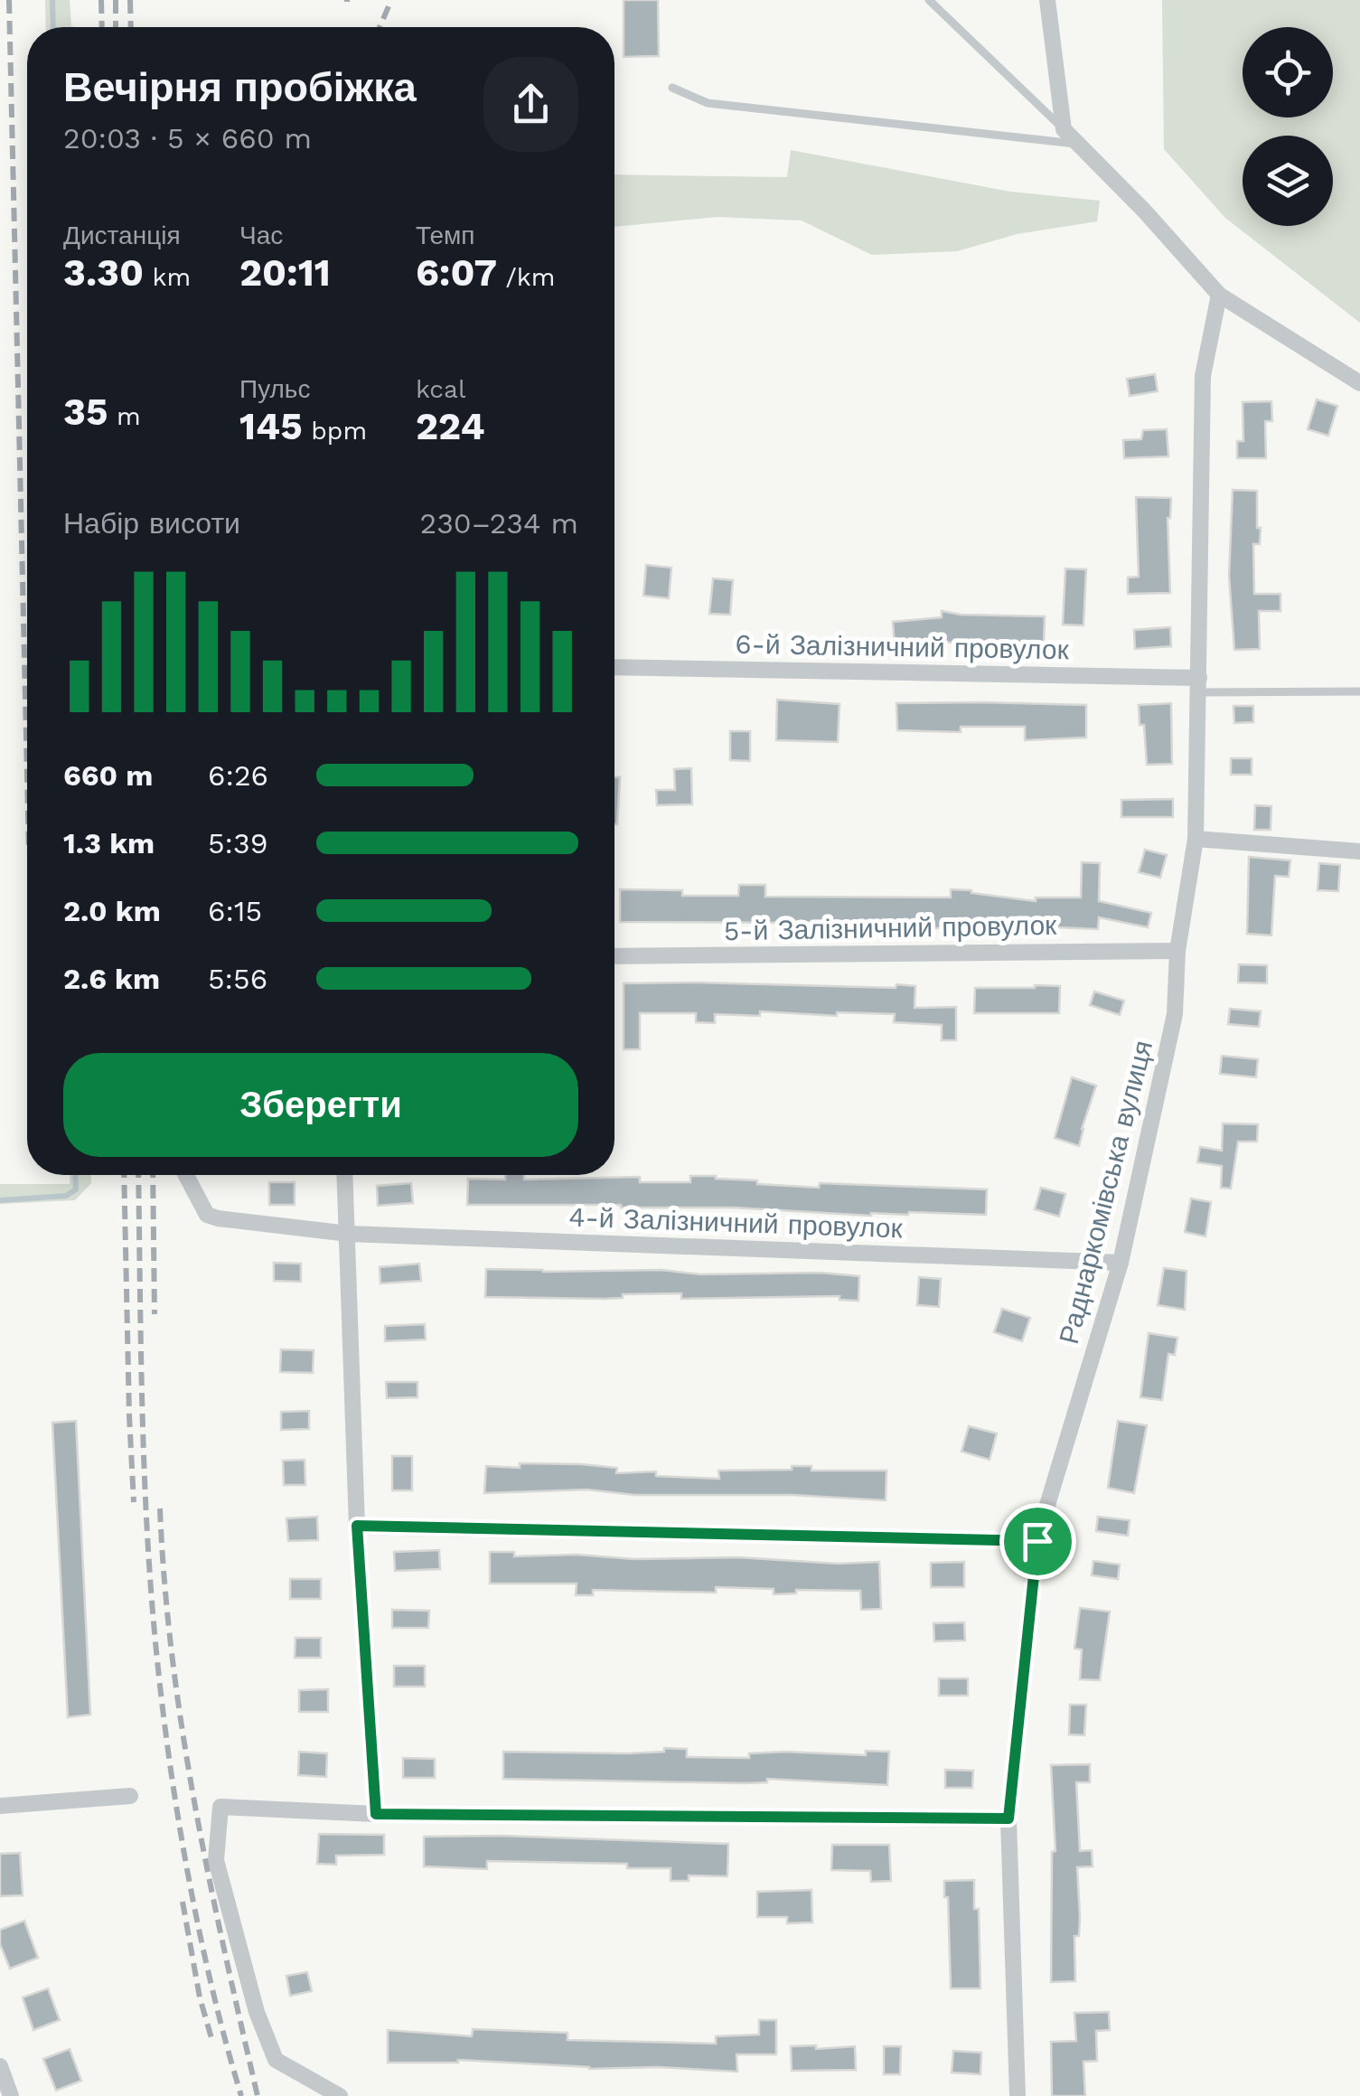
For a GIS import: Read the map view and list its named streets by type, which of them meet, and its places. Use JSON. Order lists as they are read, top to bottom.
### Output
{
  "streets": {
    "street": [
      "6-й Залізничний провулок",
      "5-й Залізничний провулок",
      "Раднаркомівська вулиця",
      "4-й Залізничний провулок"
    ]
  },
  "crossings": [
    ["6-й Залізничний провулок", "Раднаркомівська вулиця"],
    ["5-й Залізничний провулок", "Раднаркомівська вулиця"],
    ["Раднаркомівська вулиця", "4-й Залізничний провулок"]
  ],
  "page": {
    "heading": ["Вечірня пробіжка", "20:03 · 5 × 660 m"],
    "stats": [
      ["Дистанція", "3.30 km"],
      ["Час", "20:11"],
      ["Темп", "6:07 /km"],
      ["35 m"],
      ["Пульс", "145 bpm"],
      ["kcal", "224"]
    ],
    "chart": ["Набір висоти", "230–234 m"],
    "list": [
      {
        "name": "660 m",
        "note": "6:26"
      },
      {
        "name": "1.3 km",
        "note": "5:39"
      },
      {
        "name": "2.0 km",
        "note": "6:15"
      },
      {
        "name": "2.6 km",
        "note": "5:56"
      }
    ],
    "buttons": "Зберегти"
  }
}
